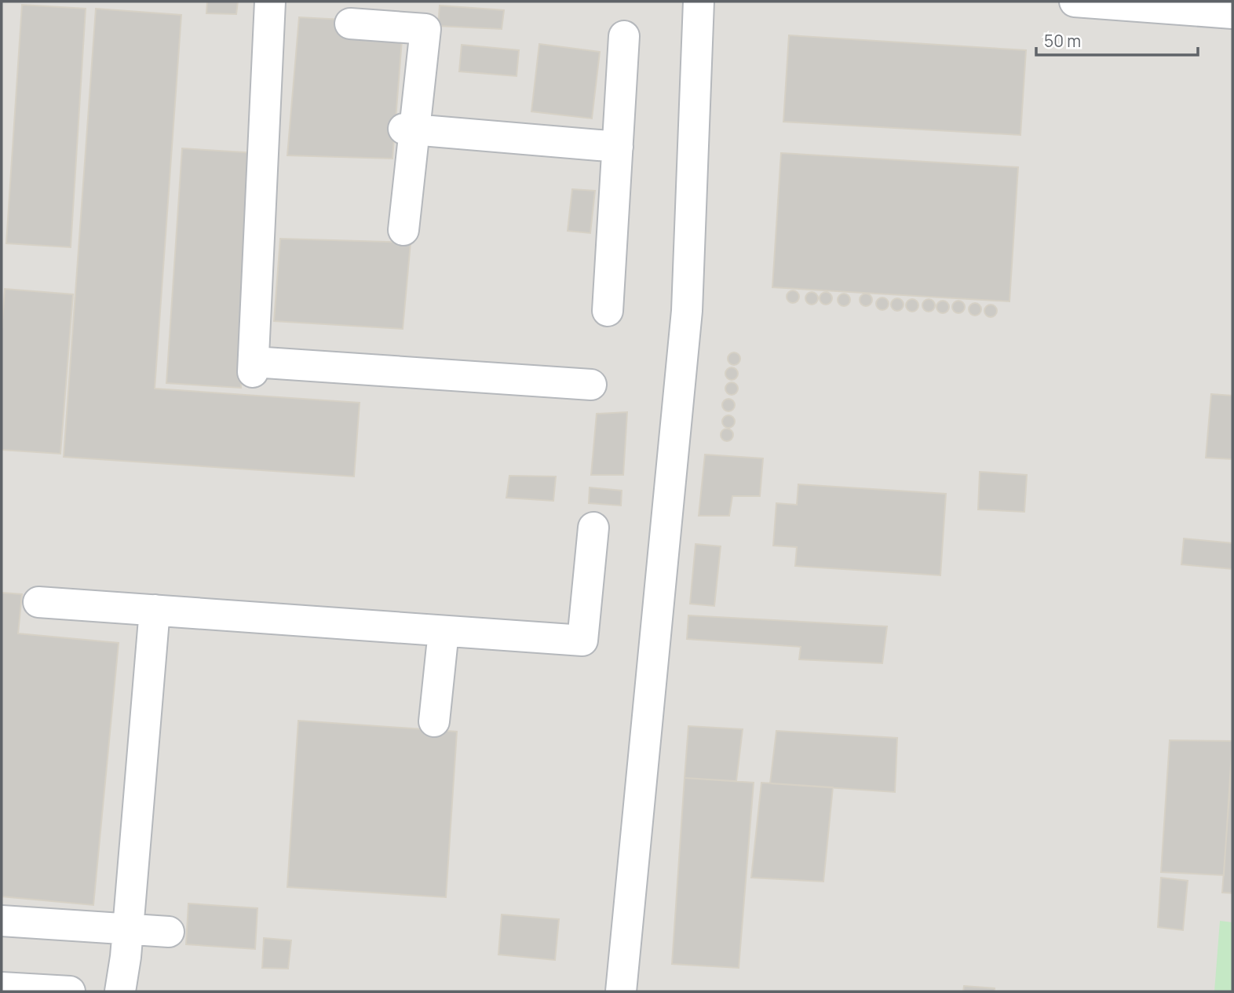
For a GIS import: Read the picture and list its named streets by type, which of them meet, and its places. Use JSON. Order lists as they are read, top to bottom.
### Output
{
  "scale_bar": "50 m"
}
